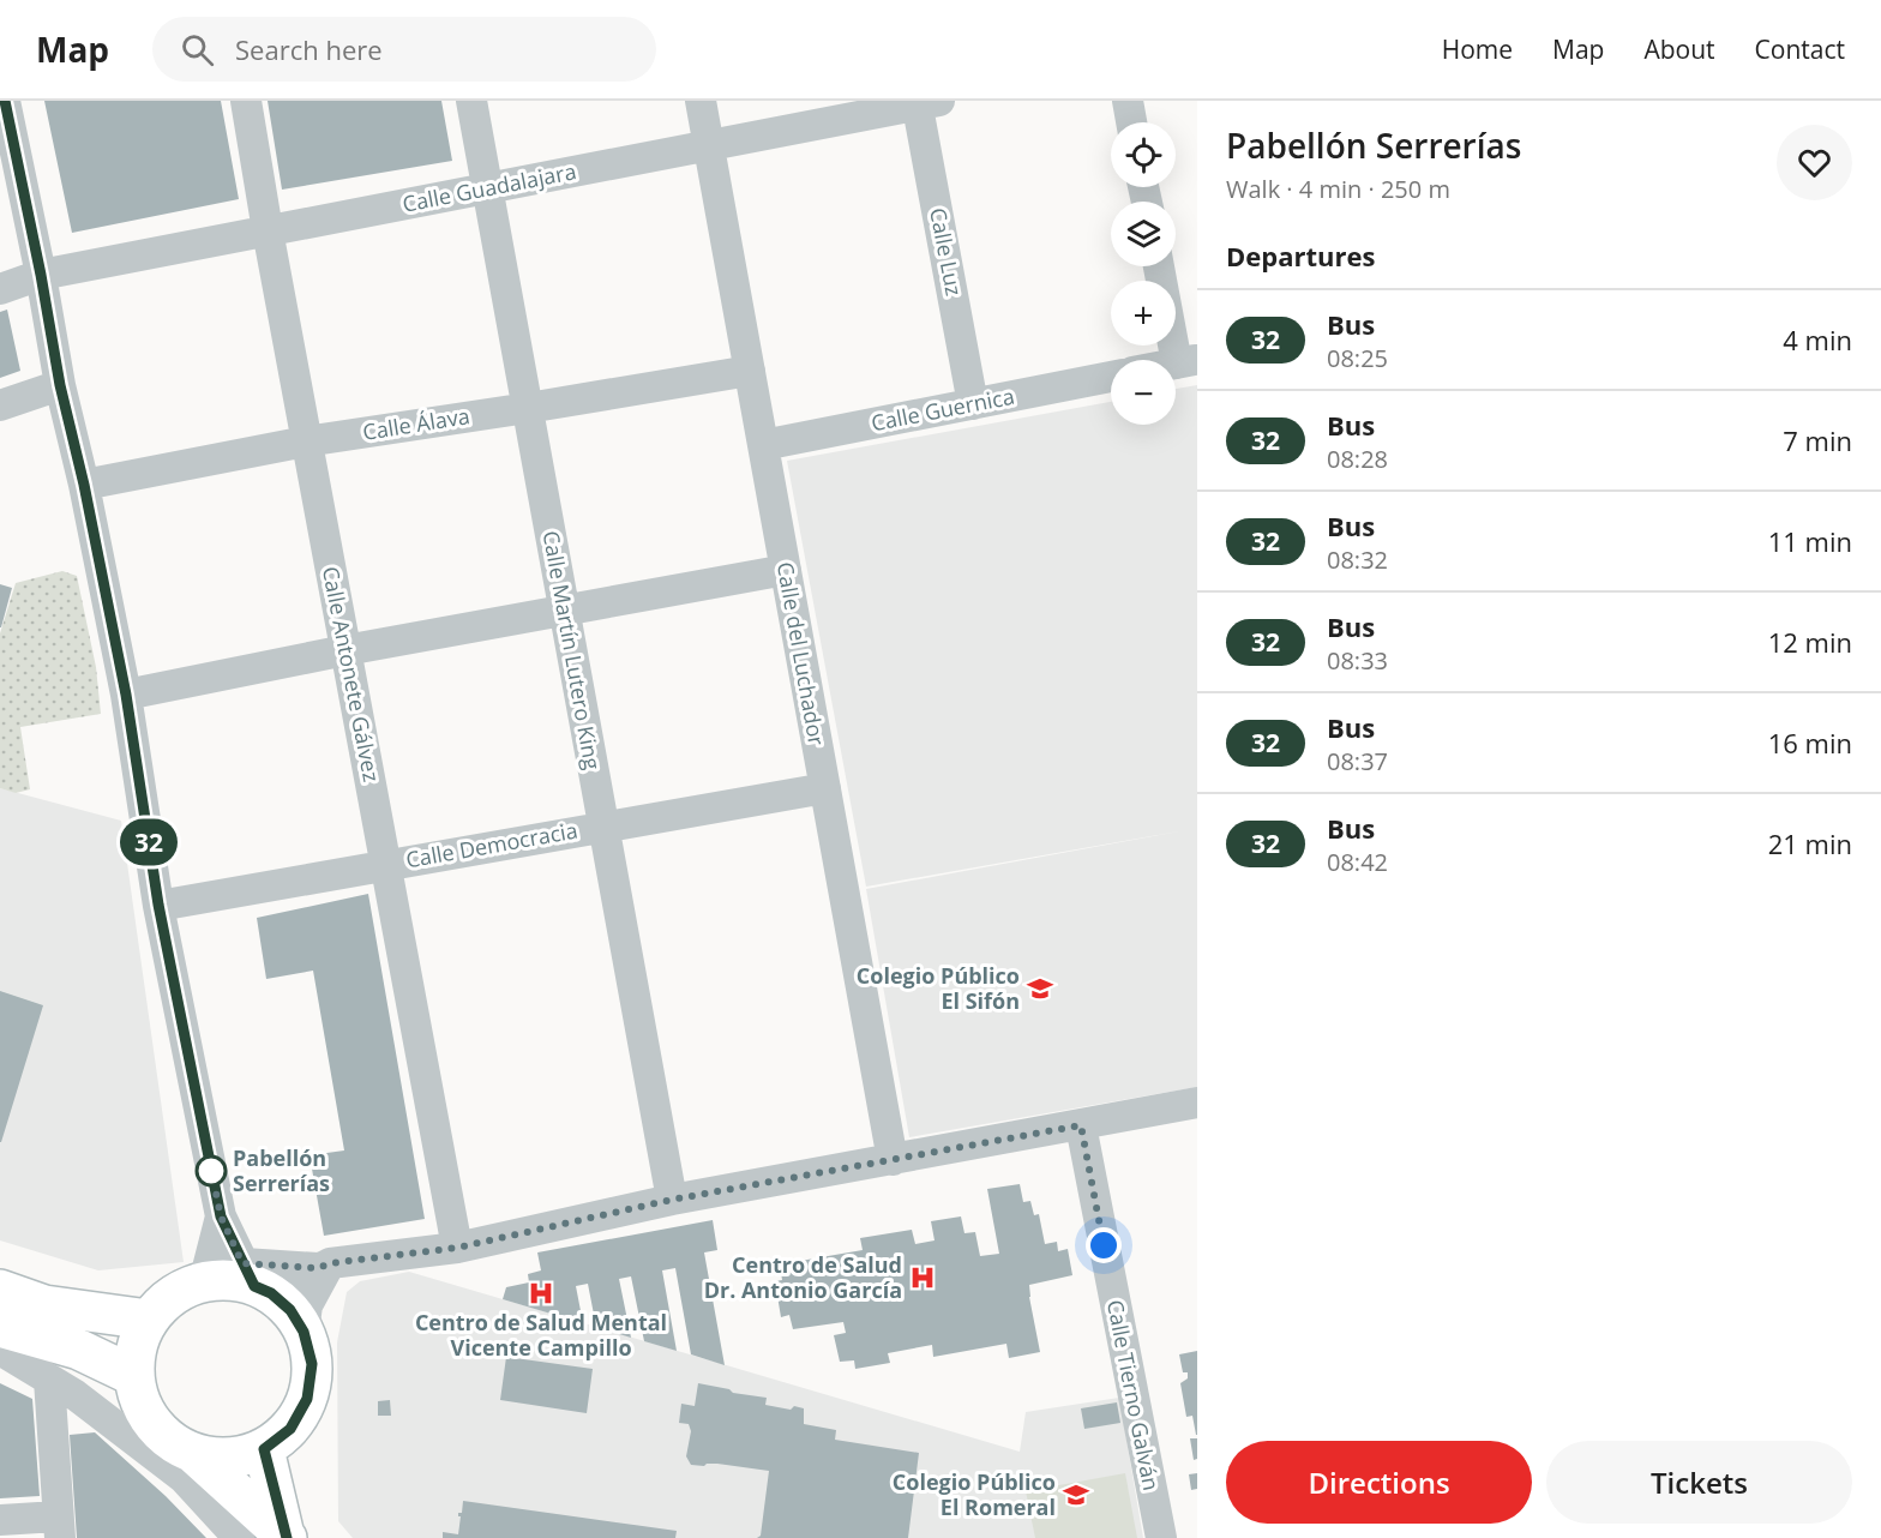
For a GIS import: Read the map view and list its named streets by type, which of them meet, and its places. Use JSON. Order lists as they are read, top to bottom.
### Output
{
  "streets": {
    "street": [
      "Calle Guadalajara",
      "Calle Luz",
      "Calle Guernica",
      "Calle Álava",
      "Calle Martín Lutero King",
      "Calle del Luchador",
      "Calle Antonete Gálvez",
      "Calle Democracia",
      "Calle Tierno Galván"
    ]
  },
  "crossings": [
    ["Calle Guadalajara", "Calle Luz"],
    ["Calle Guadalajara", "Calle Martín Lutero King"],
    ["Calle Guadalajara", "Calle del Luchador"],
    ["Calle Guadalajara", "Calle Antonete Gálvez"],
    ["Calle Luz", "Calle Guernica"],
    ["Calle Guernica", "Calle del Luchador"],
    ["Calle Álava", "Calle Martín Lutero King"],
    ["Calle Álava", "Calle del Luchador"],
    ["Calle Álava", "Calle Antonete Gálvez"],
    ["Calle Martín Lutero King", "Calle Democracia"],
    ["Calle del Luchador", "Calle Democracia"],
    ["Calle Antonete Gálvez", "Calle Democracia"]
  ],
  "places": {
    "school or university": ["Colegio Público El Sifón", "Colegio Público El Romeral"],
    "other": ["Pabellón Serrerías"],
    "hospital": ["Centro de Salud Dr. Antonio García", "Centro de Salud Mental Vicente Campillo"]
  },
  "lines": ["bus line 32"],
  "page": {
    "header": "Map",
    "search": "Search here",
    "nav": [
      "Home",
      "Map",
      "About",
      "Contact"
    ],
    "on_map": "32",
    "heading": [
      ["Pabellón Serrerías", "Walk · 4 min · 250 m"],
      "Departures"
    ],
    "map_buttons": ["+", "−"],
    "list": [
      {
        "mark": "32",
        "name": "Bus",
        "note": "08:25",
        "value": "4 min"
      },
      {
        "mark": "32",
        "name": "Bus",
        "note": "08:28",
        "value": "7 min"
      },
      {
        "mark": "32",
        "name": "Bus",
        "note": "08:32",
        "value": "11 min"
      },
      {
        "mark": "32",
        "name": "Bus",
        "note": "08:33",
        "value": "12 min"
      },
      {
        "mark": "32",
        "name": "Bus",
        "note": "08:37",
        "value": "16 min"
      },
      {
        "mark": "32",
        "name": "Bus",
        "note": "08:42",
        "value": "21 min"
      }
    ],
    "buttons": ["Directions", "Tickets"]
  }
}
